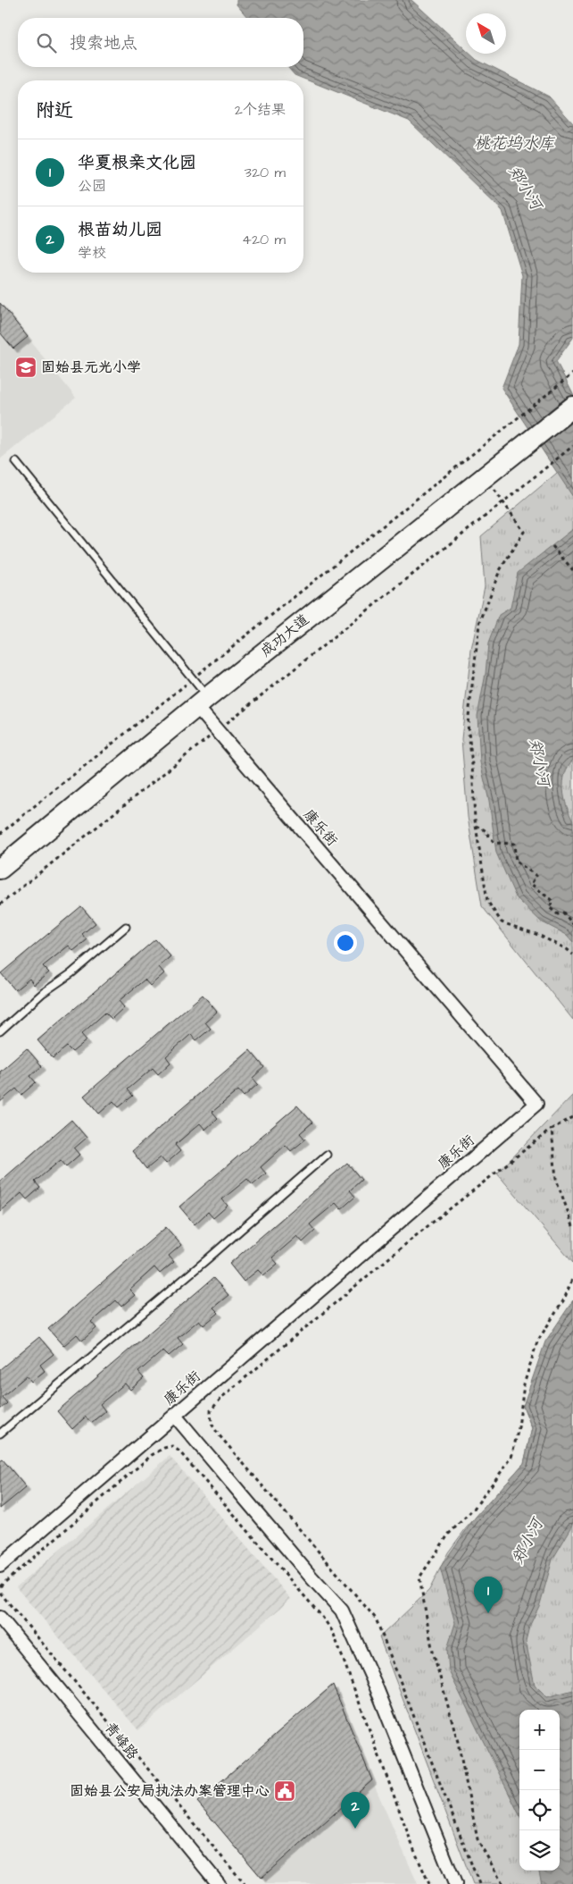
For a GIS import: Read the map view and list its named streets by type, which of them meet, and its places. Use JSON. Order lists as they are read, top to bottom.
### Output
{
  "streets": {
    "main road": ["成功大道"],
    "street": ["康乐街", "青峰路"]
  },
  "crossings": [
    ["成功大道", "康乐街"]
  ],
  "water": ["桃花坞水库", "郑小河"],
  "places": {
    "school or university": ["固始县元光小学"],
    "public building": ["固始县公安局执法办案管理中心"]
  },
  "north": "top left",
  "page": {
    "search": "搜索地点",
    "heading": ["附近", "2个结果"],
    "list": [
      {
        "mark": "1",
        "name": "华夏根亲文化园",
        "note": "公园",
        "value": "320 m"
      },
      {
        "mark": "2",
        "name": "根苗幼儿园",
        "note": "学校",
        "value": "420 m"
      }
    ],
    "pins": ["1", "2"],
    "map_buttons": ["+", "−"]
  }
}
